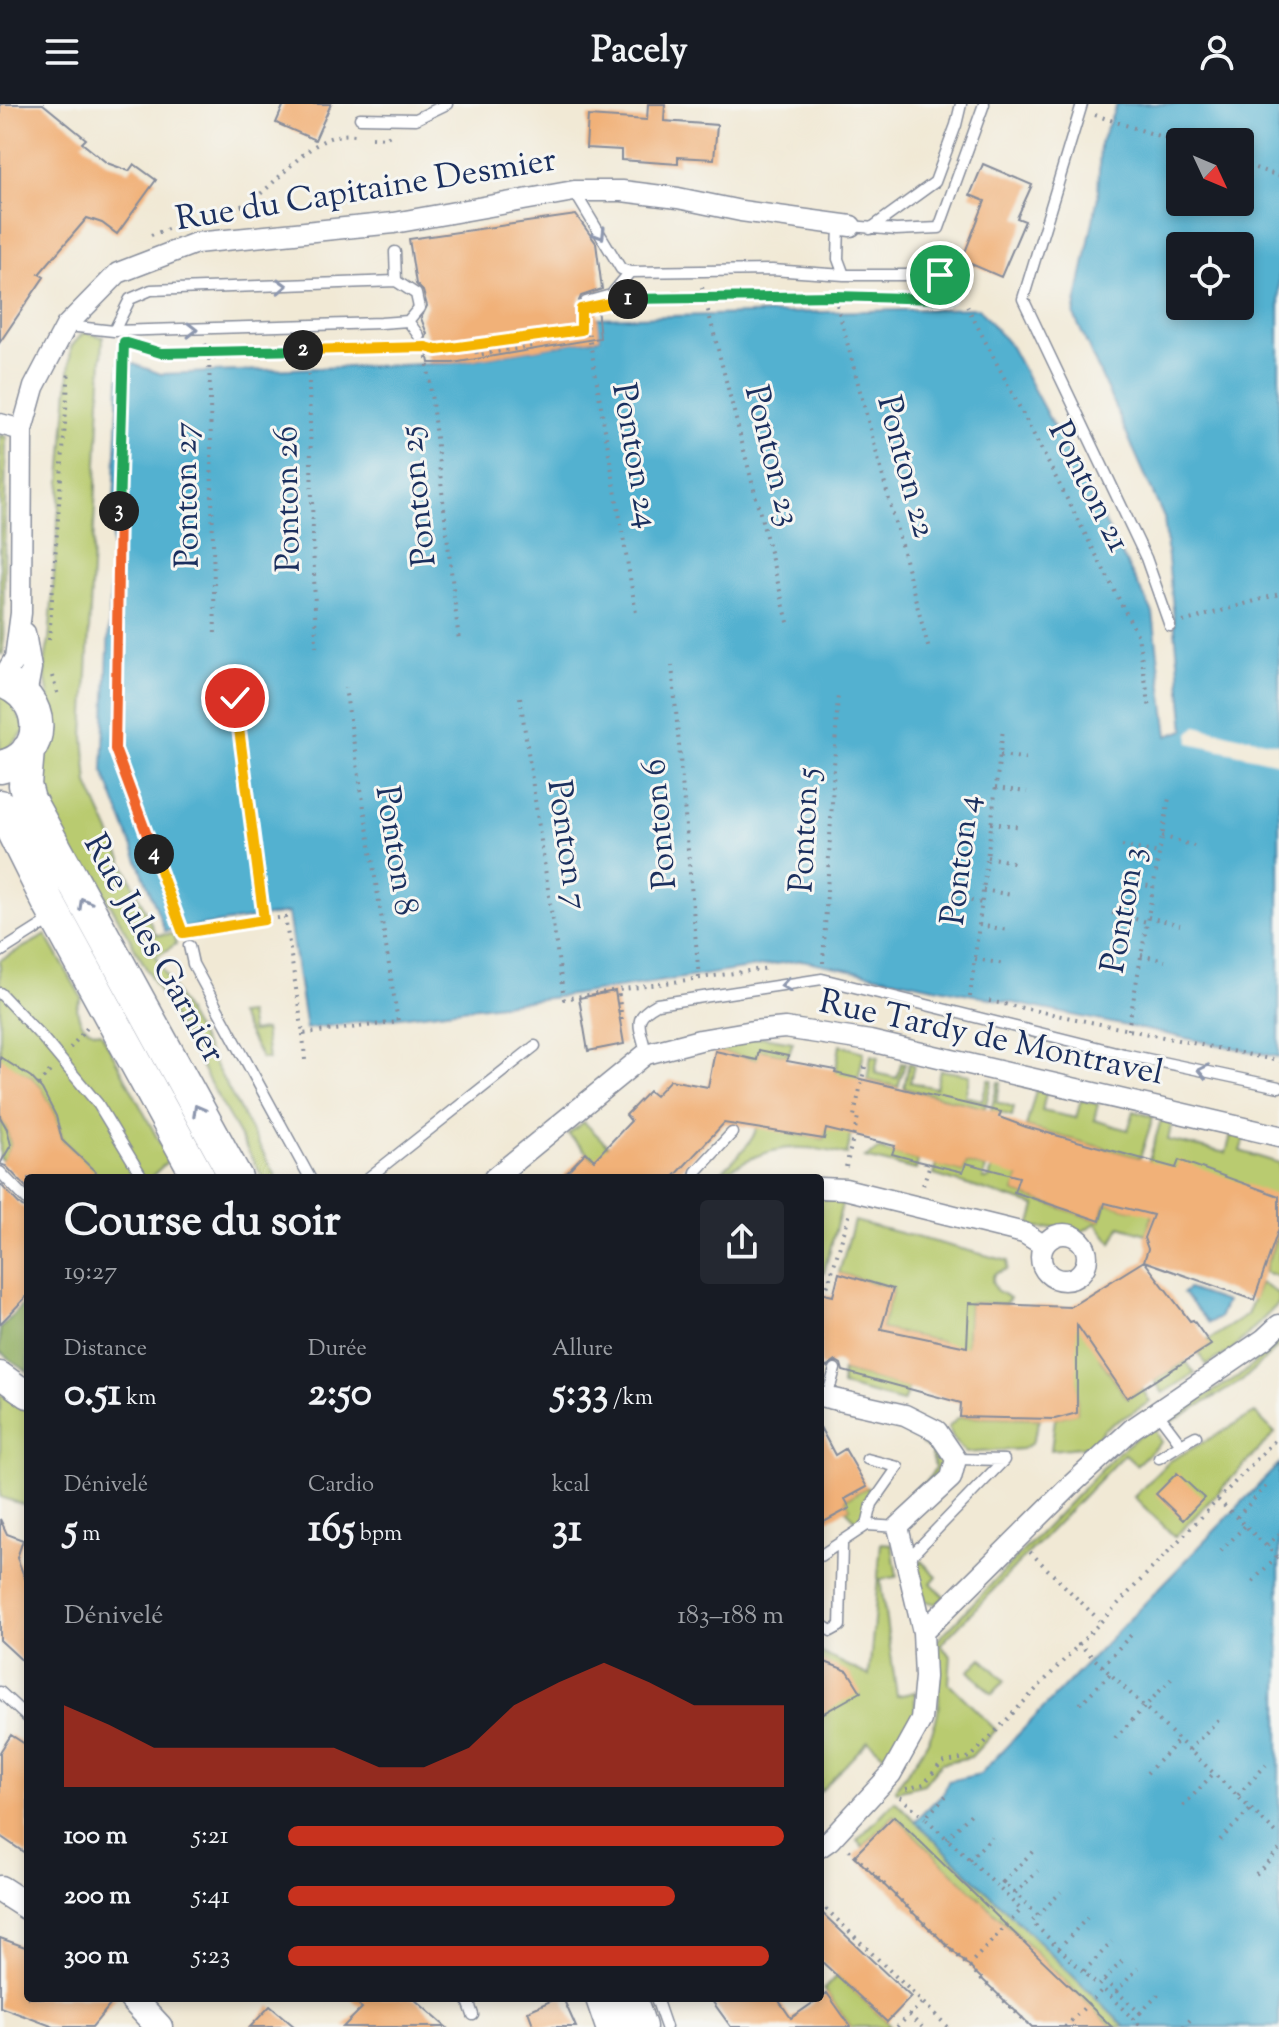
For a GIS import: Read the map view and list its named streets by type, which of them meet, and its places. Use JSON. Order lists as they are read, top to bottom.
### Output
{
  "streets": {
    "main road": ["Rue Jules Garnier"],
    "street": ["Rue du Capitaine Desmier", "Rue Tardy de Montravel"],
    "path": [
      "Ponton 24",
      "Ponton 23",
      "Ponton 22",
      "Ponton 21",
      "Ponton 27",
      "Ponton 25",
      "Ponton 26",
      "Ponton 6",
      "Ponton 5",
      "Ponton 7",
      "Ponton 8",
      "Ponton 4",
      "Ponton 3"
    ]
  },
  "crossings": [
    ["Rue du Capitaine Desmier", "Rue Jules Garnier"]
  ],
  "north": "bottom right",
  "page": {
    "header": "Pacely",
    "pins": [
      "1",
      "2",
      "3",
      "4"
    ],
    "heading": ["Course du soir", "19:27"],
    "stats": [
      ["Distance", "0.51 km"],
      ["Durée", "2:50"],
      ["Allure", "5:33 /km"],
      ["Dénivelé", "5 m"],
      ["Cardio", "165 bpm"],
      ["kcal", "31"]
    ],
    "chart": ["Dénivelé", "183–188 m"],
    "list": [
      {
        "name": "100 m",
        "note": "5:21"
      },
      {
        "name": "200 m",
        "note": "5:41"
      },
      {
        "name": "300 m",
        "note": "5:23"
      }
    ]
  }
}
